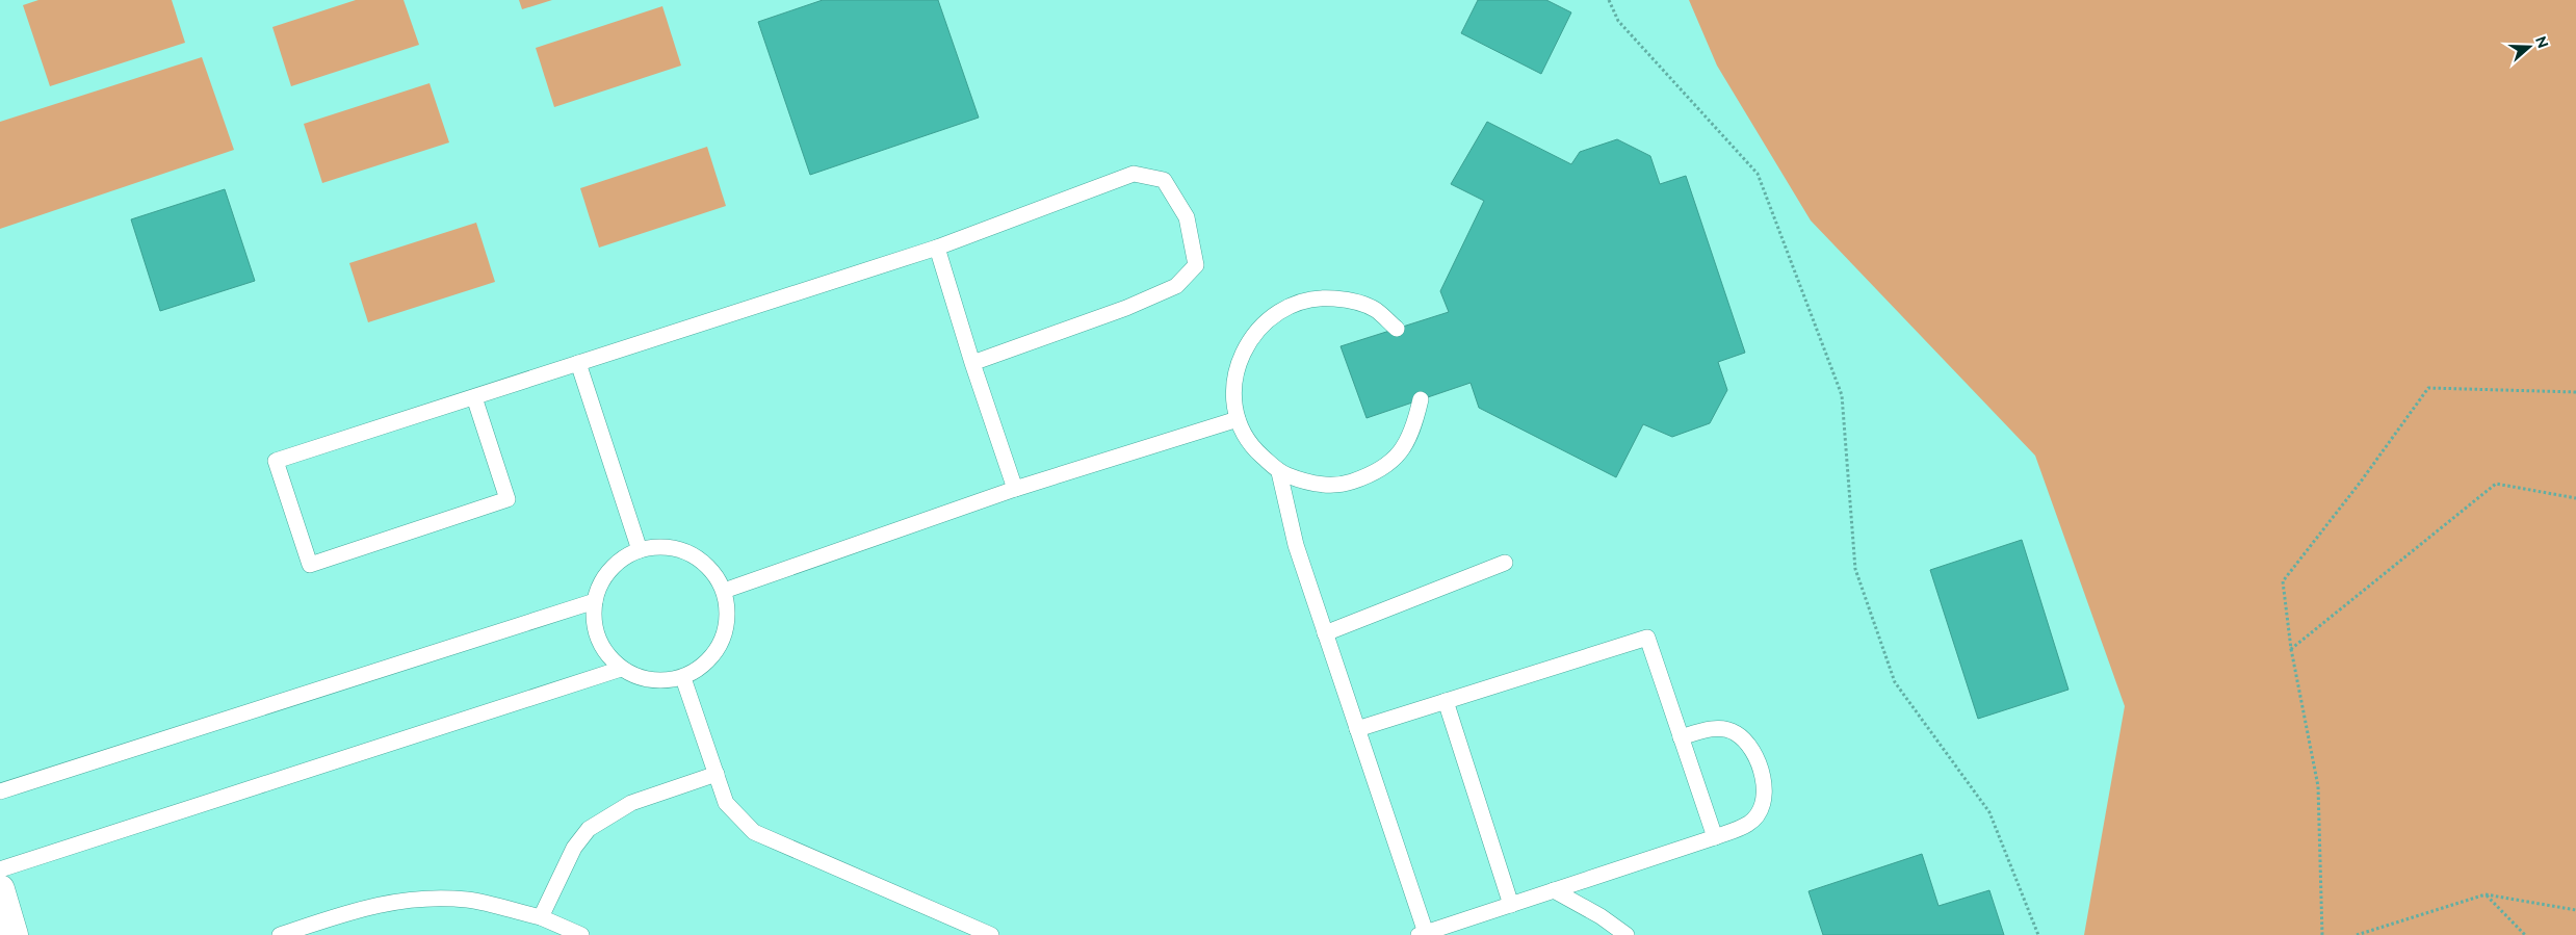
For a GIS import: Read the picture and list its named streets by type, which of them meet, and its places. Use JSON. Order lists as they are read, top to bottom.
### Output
{
  "north": "right"
}
